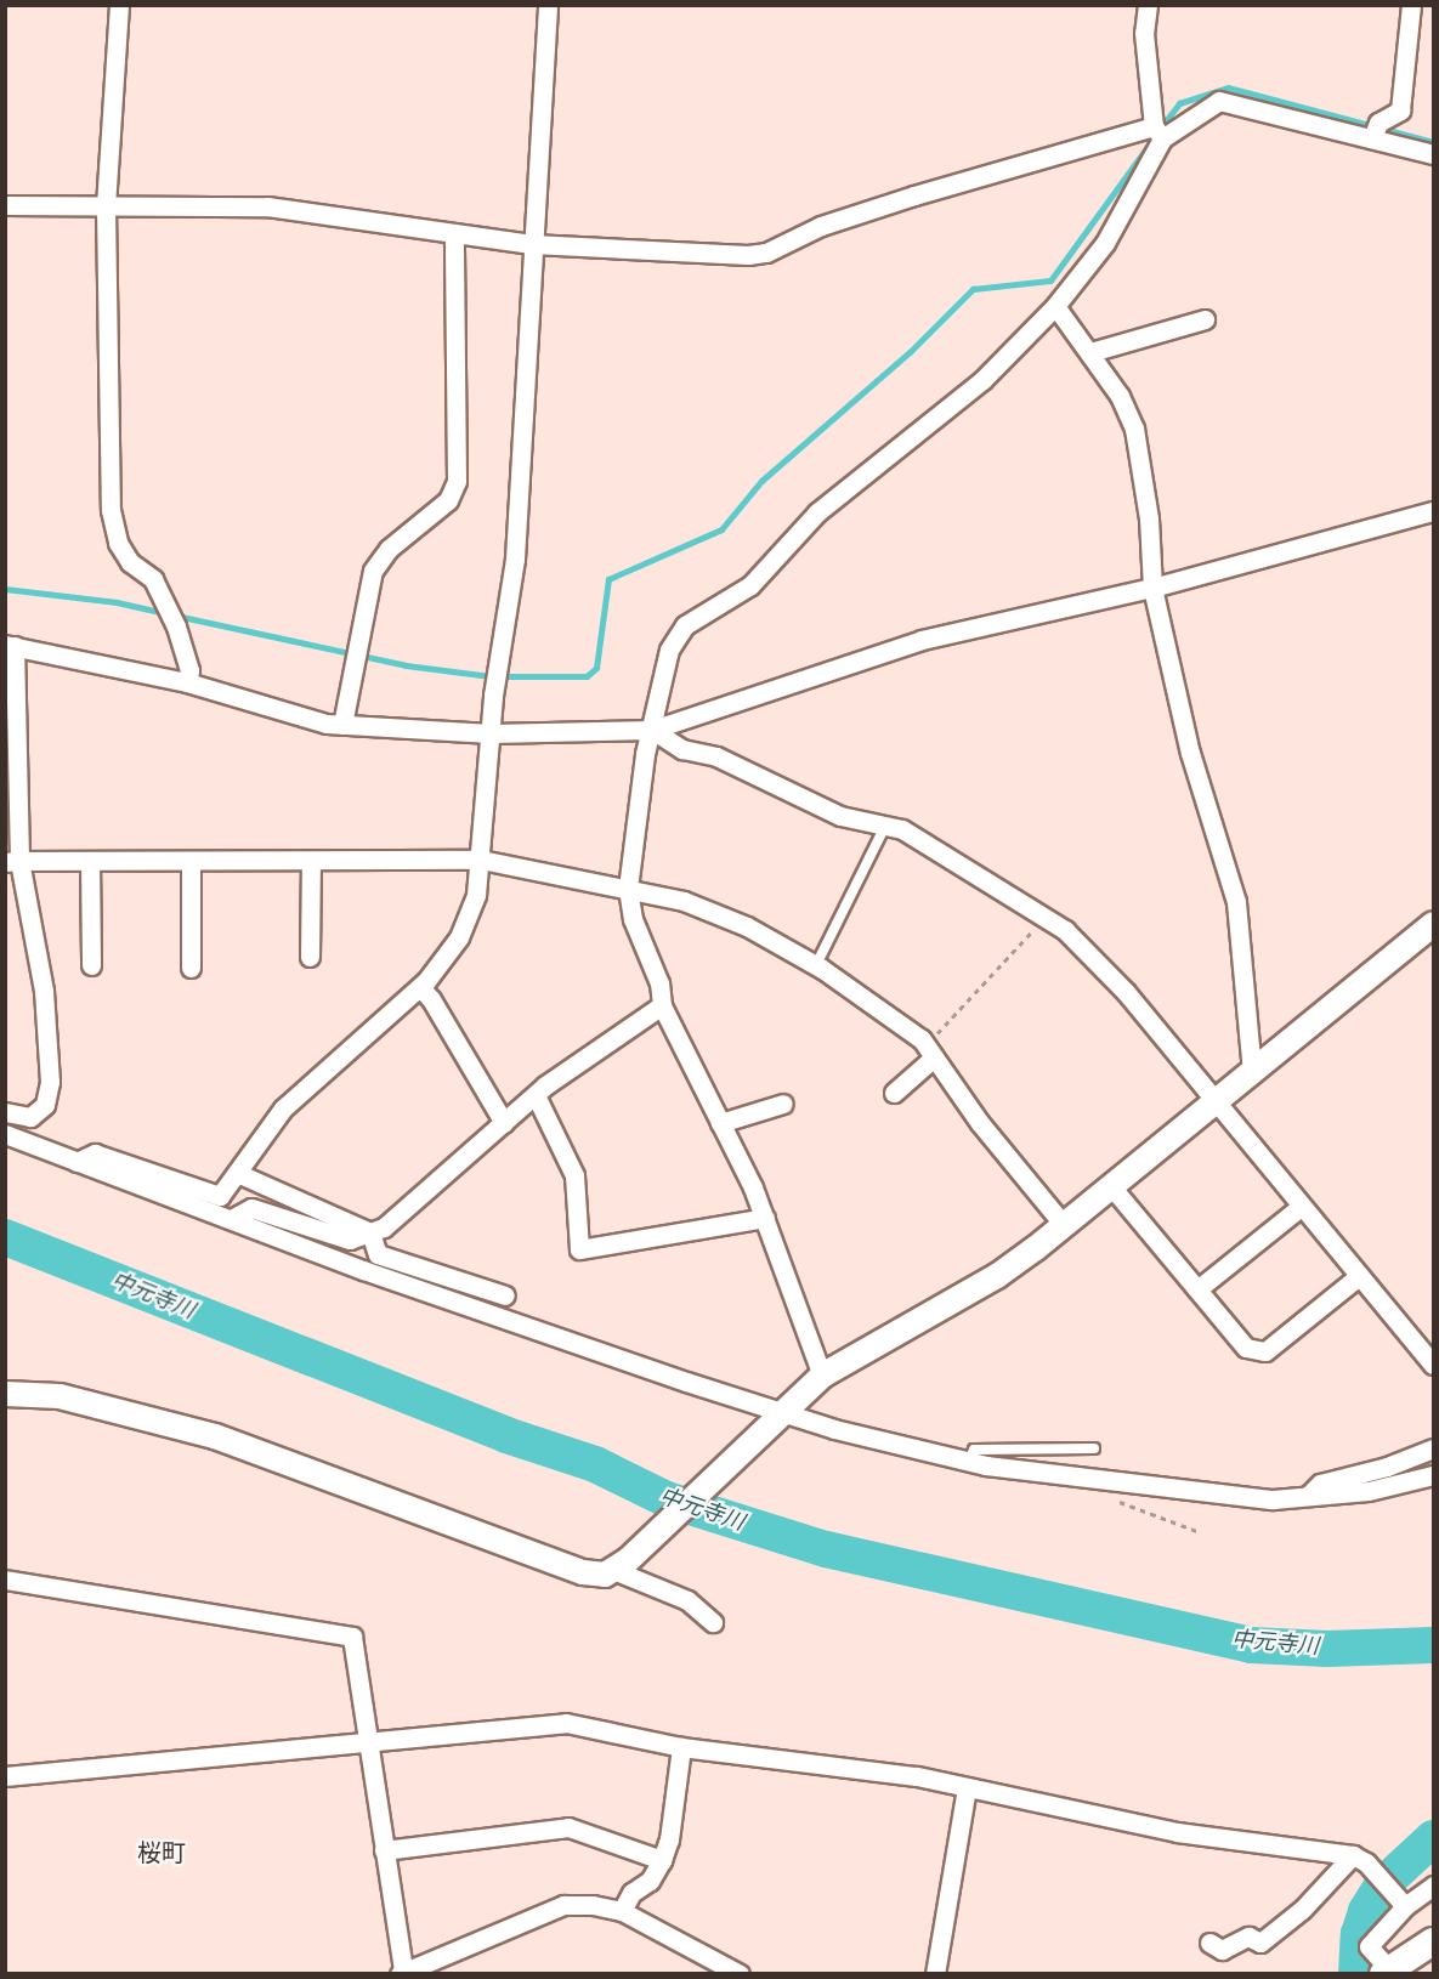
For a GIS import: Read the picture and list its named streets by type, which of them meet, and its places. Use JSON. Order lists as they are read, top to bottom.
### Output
{
  "districts": ["桜町"],
  "water": ["中元寺川"]
}
